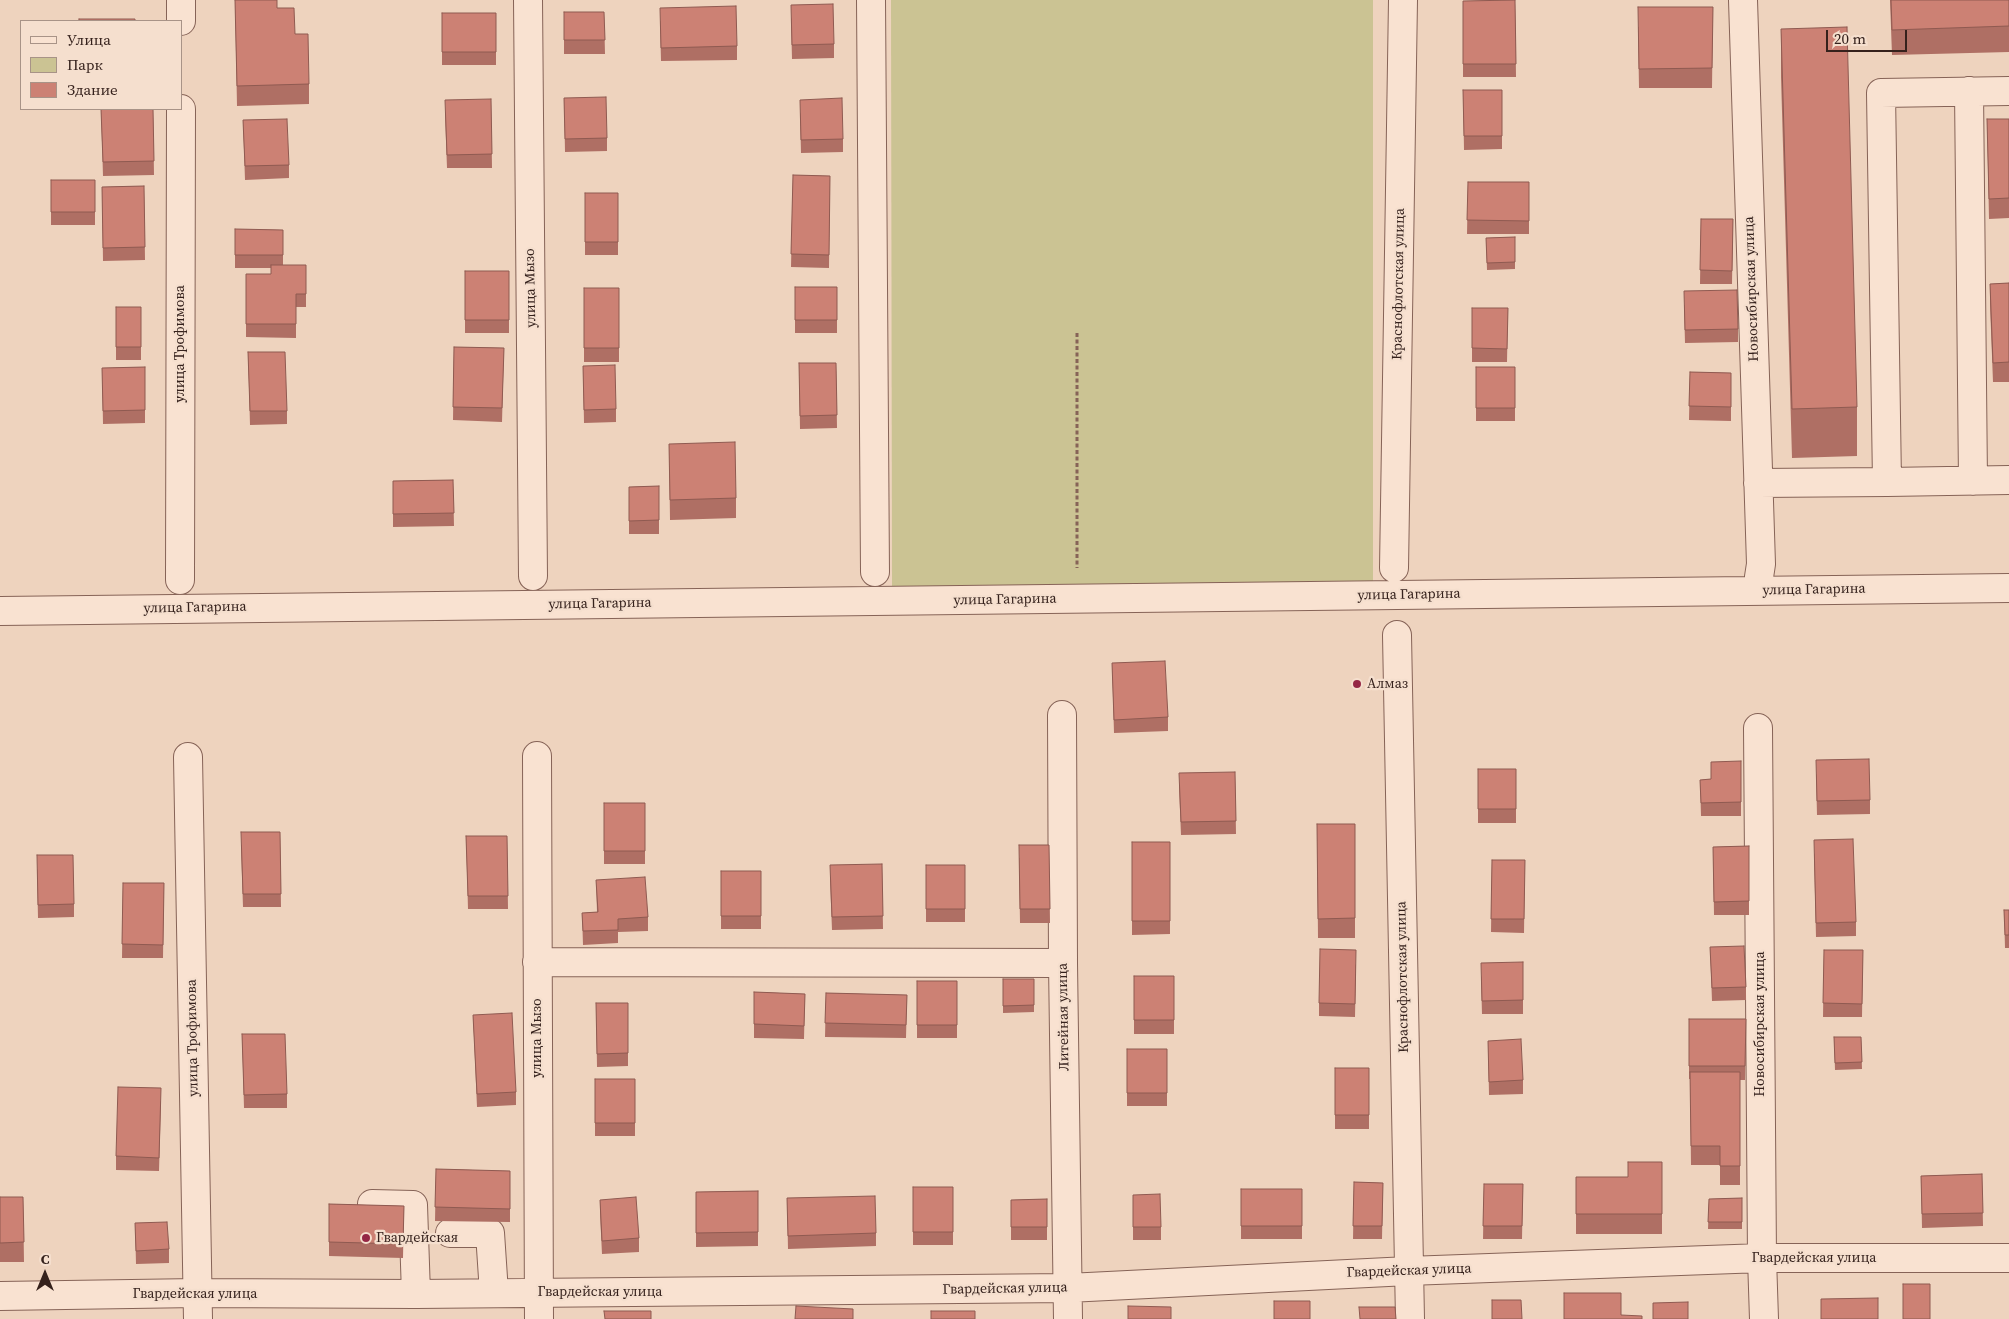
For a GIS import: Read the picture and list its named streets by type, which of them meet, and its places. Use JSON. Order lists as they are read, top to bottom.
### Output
{
  "streets": {
    "street": [
      "Краснофлотская улица",
      "улица Мызо",
      "Новосибирская улица",
      "улица Трофимова",
      "улица Гагарина",
      "Литейная улица",
      "Гвардейская улица"
    ]
  },
  "crossings": [
    ["Краснофлотская улица", "Гвардейская улица"],
    ["улица Мызо", "Гвардейская улица"],
    ["Новосибирская улица", "Гвардейская улица"],
    ["улица Трофимова", "Гвардейская улица"],
    ["Литейная улица", "Гвардейская улица"]
  ],
  "places": ["Алмаз", "Гвардейская"],
  "legend": ["Улица", "Парк", "Здание"],
  "scale_bar": "20 m",
  "north": "top"
}
